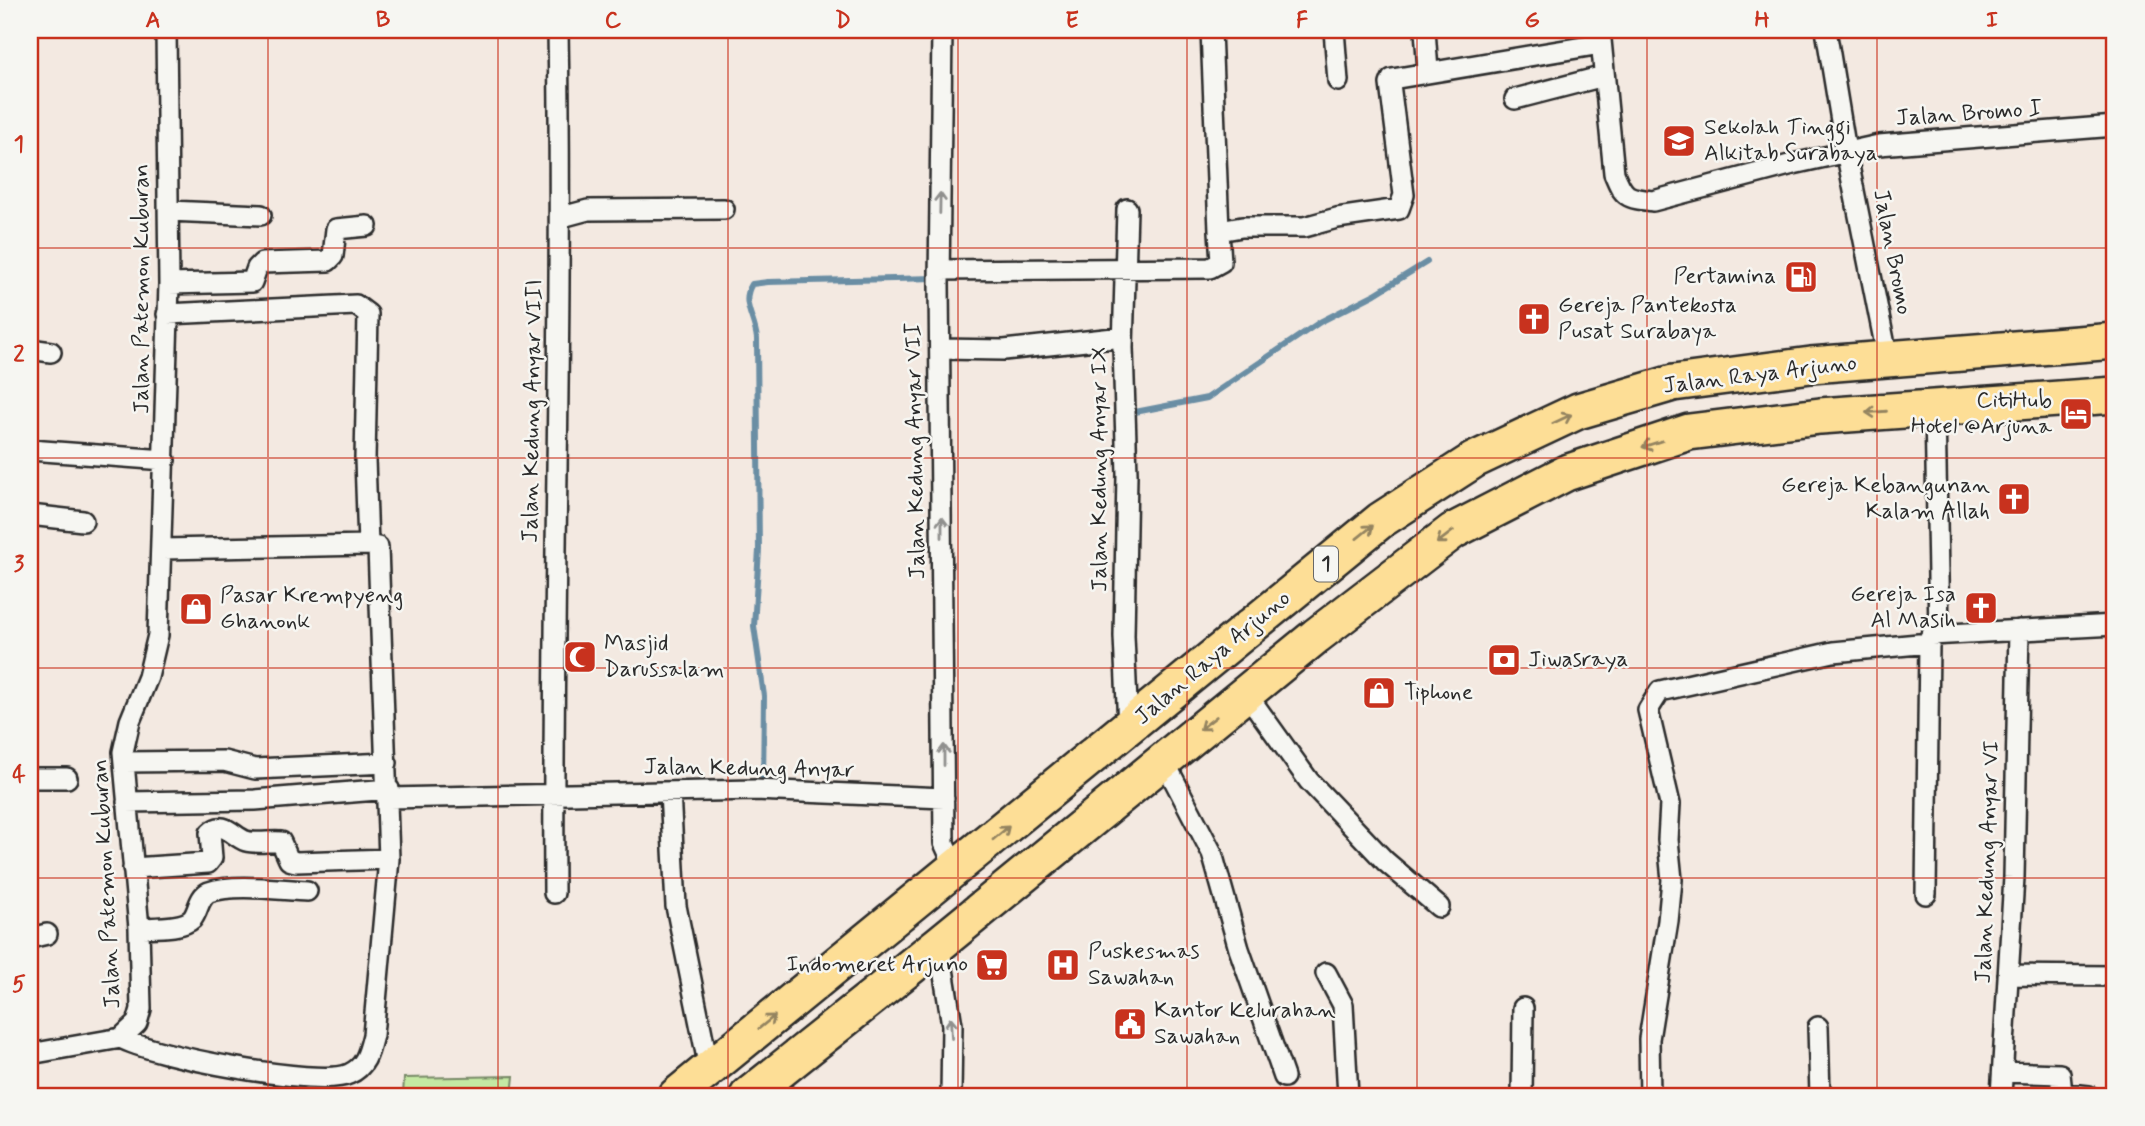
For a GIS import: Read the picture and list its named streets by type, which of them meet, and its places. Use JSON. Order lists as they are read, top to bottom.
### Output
{
  "streets": {
    "highway": ["Jalan Raya Arjuno", "1"],
    "street": [
      "Jalan Bromo I",
      "Jalan Bromo",
      "Jalan Patemon Kuburan",
      "Jalan Kedung Anyar VIII",
      "Jalan Kedung Anyar VII",
      "Jalan Kedung Anyar IX",
      "Jalan Kedung Anyar",
      "Jalan Kedung Anyar VI"
    ]
  },
  "crossings": [
    ["Jalan Bromo I", "Jalan Bromo"],
    ["Jalan Bromo", "Jalan Raya Arjuno"],
    ["Jalan Raya Arjuno", "Jalan Kedung Anyar VII"],
    ["Jalan Raya Arjuno", "Jalan Kedung Anyar IX"],
    ["Jalan Kedung Anyar VIII", "Jalan Kedung Anyar"],
    ["Jalan Kedung Anyar VII", "Jalan Kedung Anyar"]
  ],
  "one_way": ["Jalan Kedung Anyar VII"],
  "places": {
    "school or university": ["Sekolah Tinggi Alkitab Surabaya"],
    "fuel station": ["Pertamina"],
    "church": ["Gereja Pantekosta Pusat Surabaya", "Gereja Kebangunan Kalam Allah", "Gereja Isa Al Masih"],
    "hotel": ["CitiHub Hotel @Arjuna"],
    "shop": ["Pasar Krempyeng Ghanonk", "Tiphone"],
    "mosque": ["Masjid Darussalam"],
    "bank": ["Jiwasraya"],
    "supermarket": ["Indomeret Arjuno"],
    "hospital": ["Puskesmas Sawahan"],
    "public building": ["Kantor Kelurahan Sawahan"]
  },
  "grid": {
    "columns": [
      "A",
      "B",
      "C",
      "D",
      "E",
      "F",
      "G",
      "H",
      "I"
    ],
    "rows": [
      "1",
      "2",
      "3",
      "4",
      "5"
    ]
  }
}
